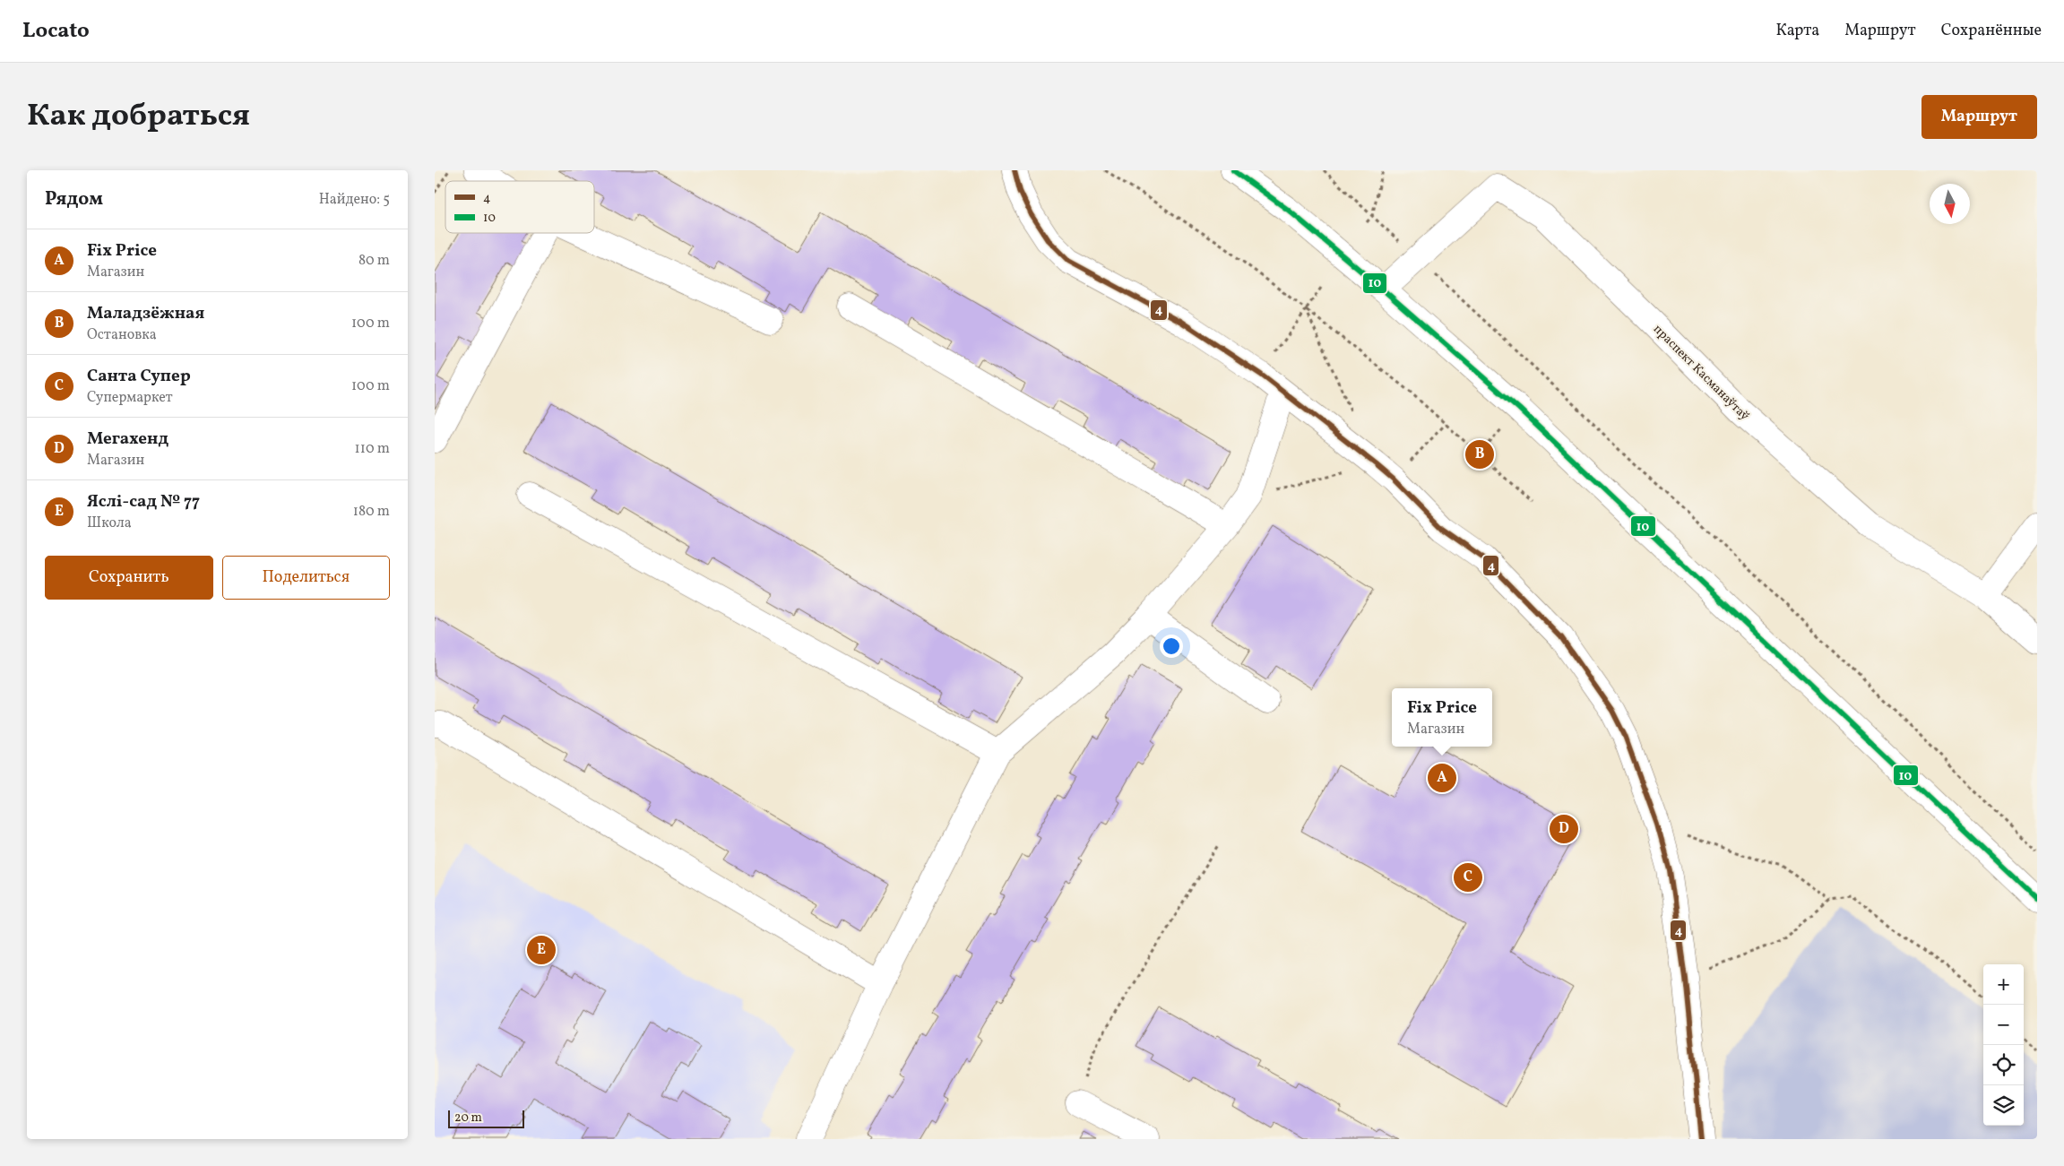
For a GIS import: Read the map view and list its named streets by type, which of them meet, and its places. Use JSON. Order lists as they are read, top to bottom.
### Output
{
  "streets": {
    "street": ["праспект Касманаўтаў"]
  },
  "lines": ["transit line 4", "transit line 10"],
  "legend": ["4", "10"],
  "scale_bar": "20 m",
  "north": "bottom",
  "page": {
    "header": "Locato",
    "nav": ["Карта", "Маршрут", "Сохранённые"],
    "title": "Как добраться",
    "buttons": [
      "Маршрут",
      ["Сохранить", "Поделиться"]
    ],
    "heading": ["Рядом", "Найдено: 5"],
    "list": [
      {
        "mark": "A",
        "name": "Fix Price",
        "note": "Магазин",
        "value": "80 m"
      },
      {
        "mark": "B",
        "name": "Маладзёжная",
        "note": "Остановка",
        "value": "100 m"
      },
      {
        "mark": "C",
        "name": "Санта Супер",
        "note": "Супермаркет",
        "value": "100 m"
      },
      {
        "mark": "D",
        "name": "Мегахенд",
        "note": "Магазин",
        "value": "110 m"
      },
      {
        "mark": "E",
        "name": "Яслі-сад № 77",
        "note": "Школа",
        "value": "180 m"
      }
    ],
    "pins": [
      "B",
      "A",
      "D",
      "C",
      "E"
    ],
    "popup": ["Fix Price", "Магазин"],
    "map_buttons": ["+", "−"],
    "scale": "20 m"
  }
}
